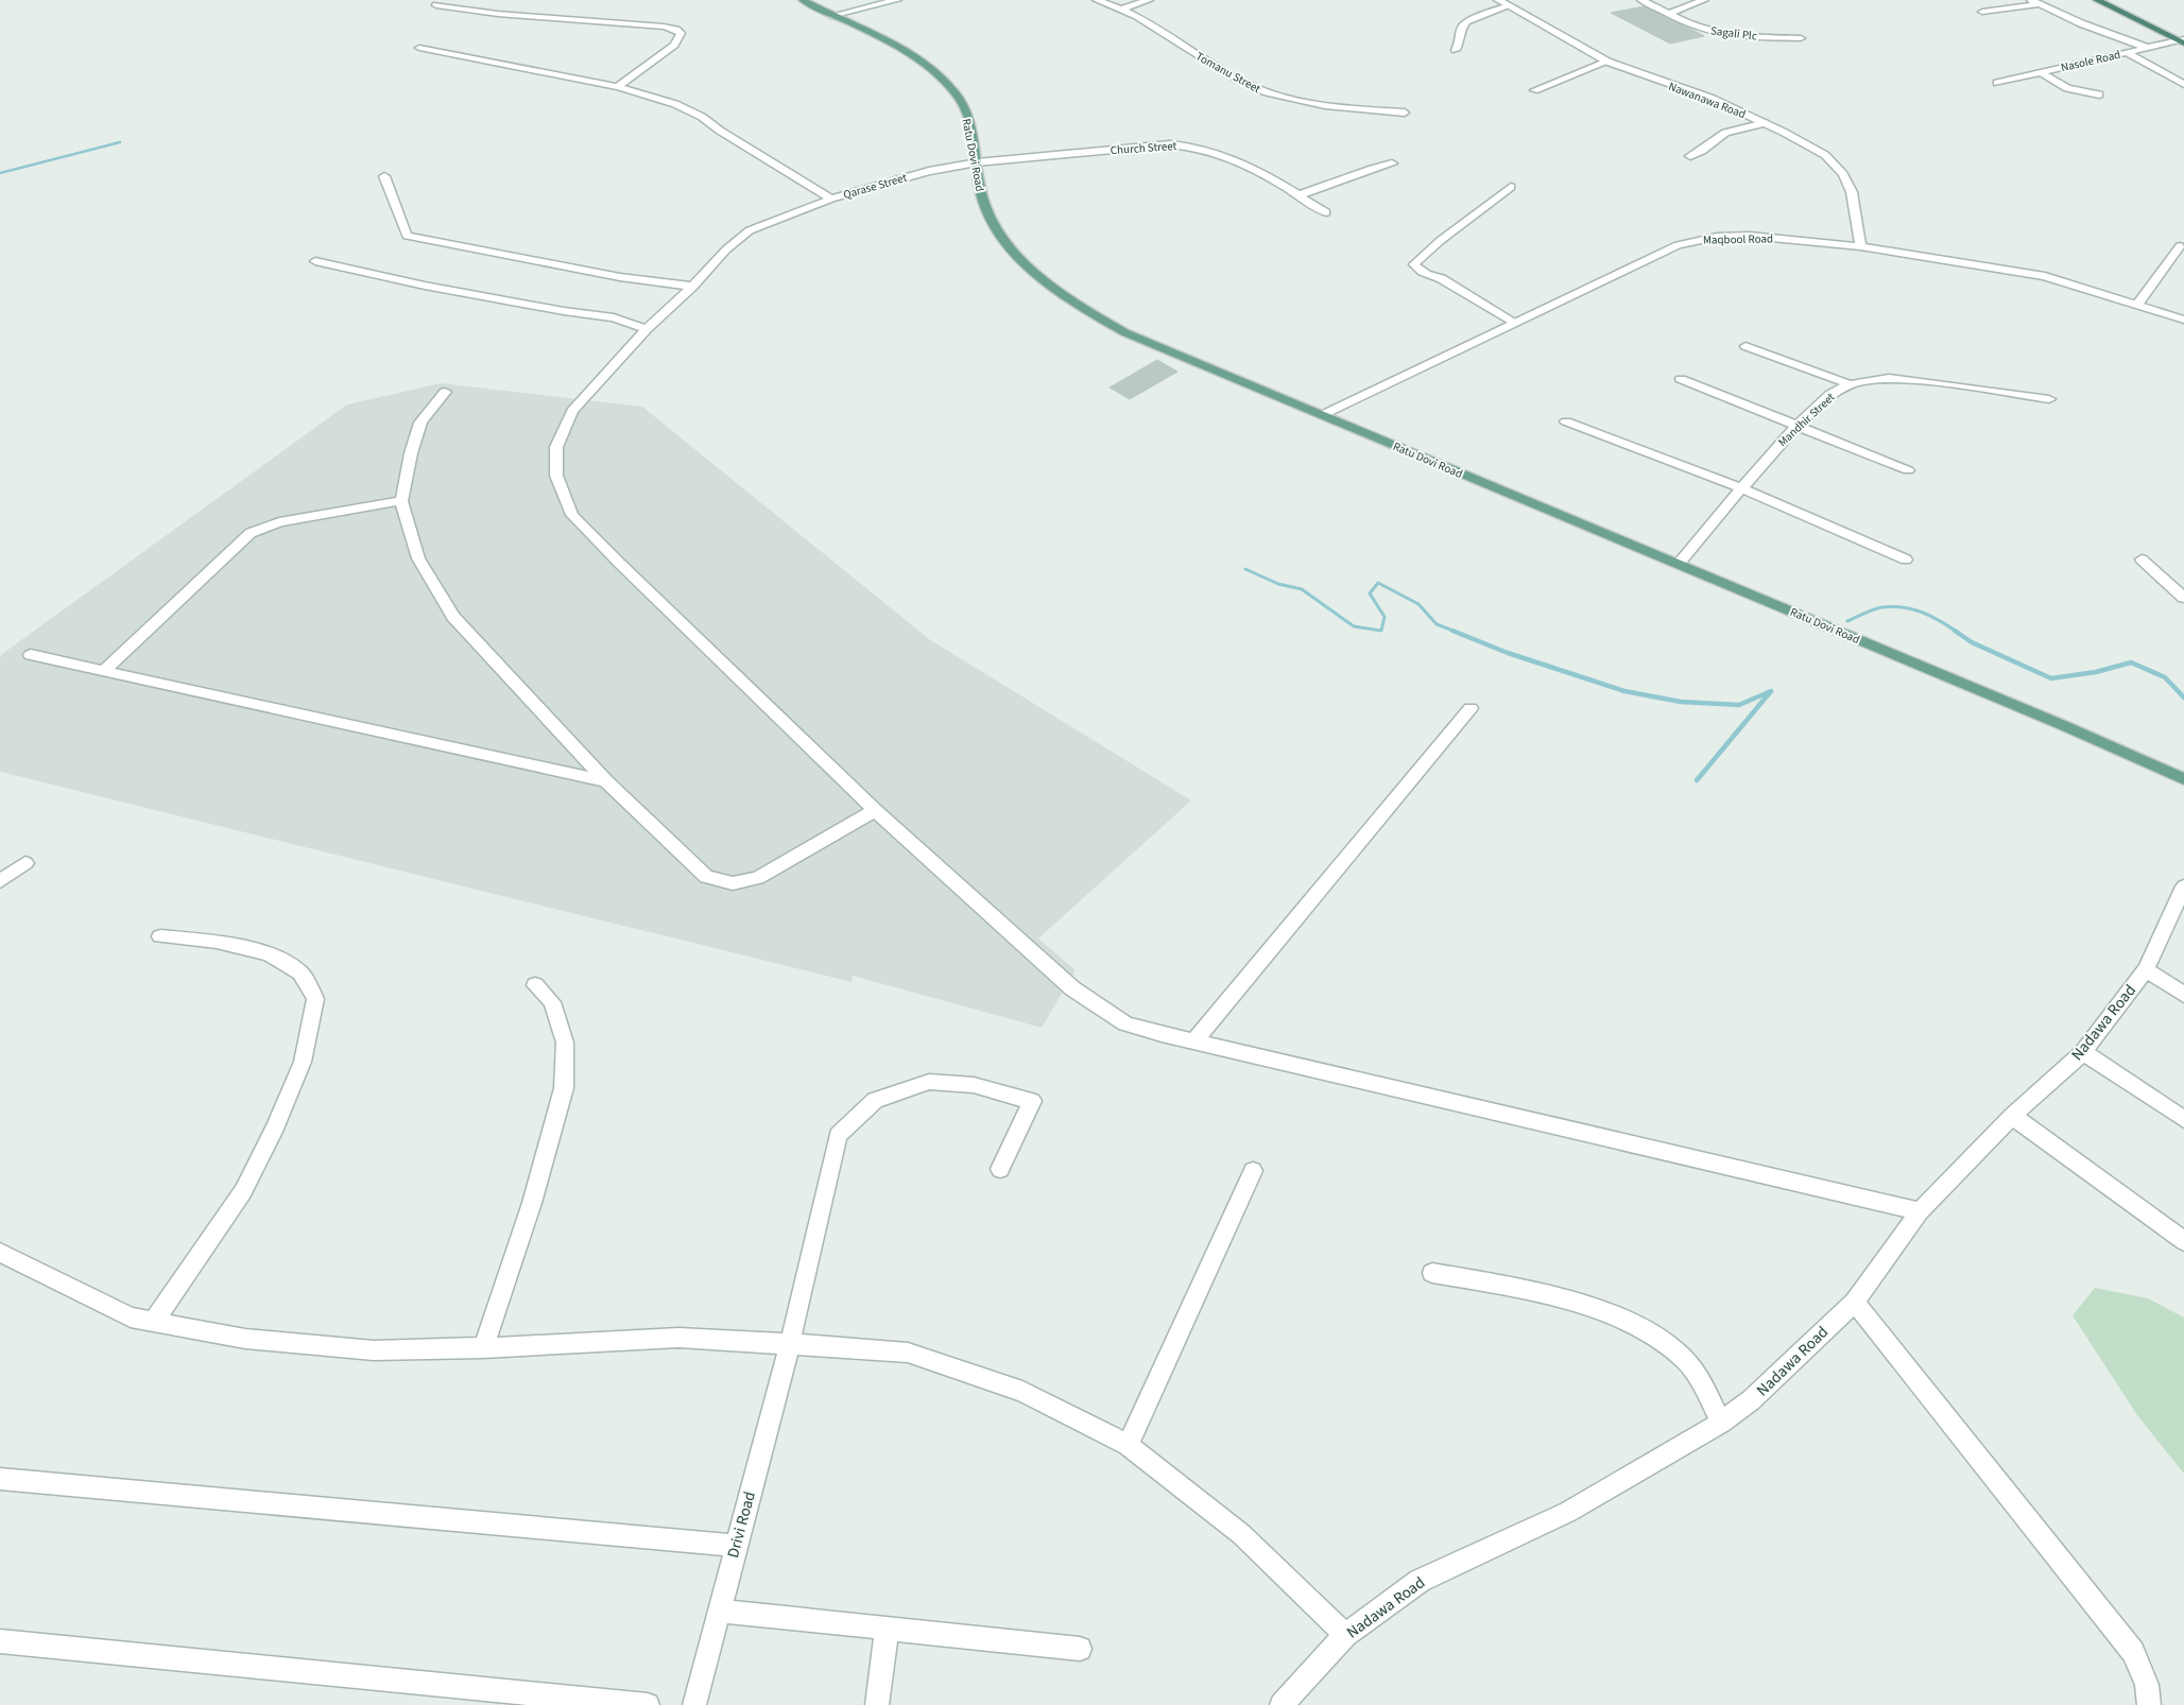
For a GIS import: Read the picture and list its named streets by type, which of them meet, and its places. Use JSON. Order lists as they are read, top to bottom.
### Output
{
  "streets": {
    "main road": ["Ratu Dovi Road"],
    "street": [
      "Sagali Plc",
      "Nasole Road",
      "Tomanu Street",
      "Nawanawa Road",
      "Church Street",
      "Qarase Street",
      "Maqbool Road",
      "Mandhir Street",
      "Nadawa Road",
      "Drivi Road"
    ]
  },
  "crossings": [
    ["Nawanawa Road", "Maqbool Road"],
    ["Church Street", "Ratu Dovi Road"],
    ["Church Street", "Qarase Street"],
    ["Ratu Dovi Road", "Qarase Street"],
    ["Ratu Dovi Road", "Maqbool Road"],
    ["Ratu Dovi Road", "Mandhir Street"],
    ["Qarase Street", "Nadawa Road"]
  ]
}
